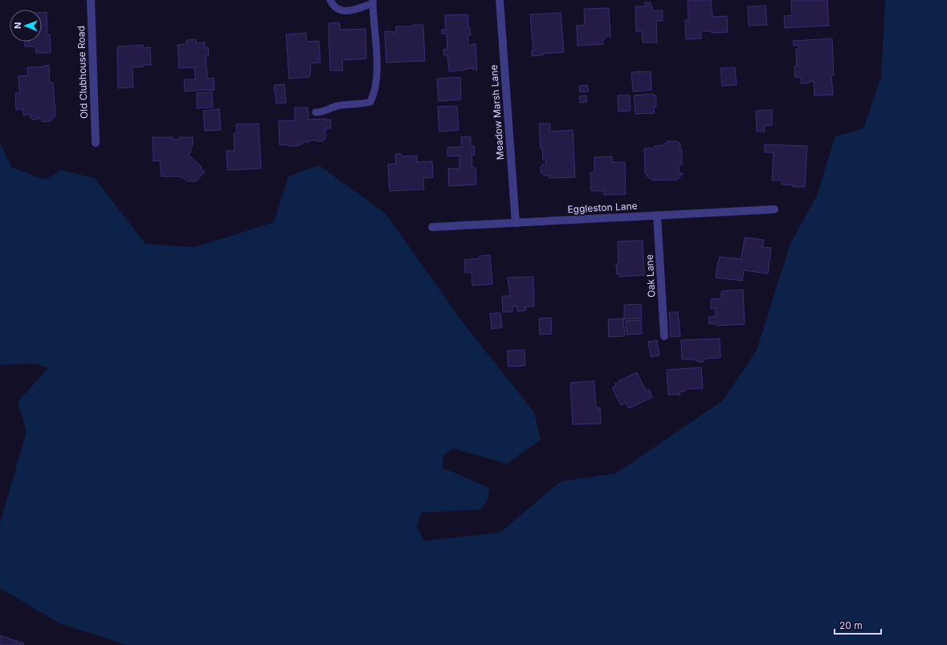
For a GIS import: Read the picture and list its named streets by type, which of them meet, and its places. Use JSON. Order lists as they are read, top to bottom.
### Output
{
  "streets": {
    "street": [
      "Old Clubhouse Road",
      "Meadow Marsh Lane",
      "Eggleston Lane",
      "Oak Lane"
    ]
  },
  "crossings": [
    ["Meadow Marsh Lane", "Eggleston Lane"],
    ["Eggleston Lane", "Oak Lane"]
  ],
  "scale_bar": "20 m",
  "north": "left"
}
